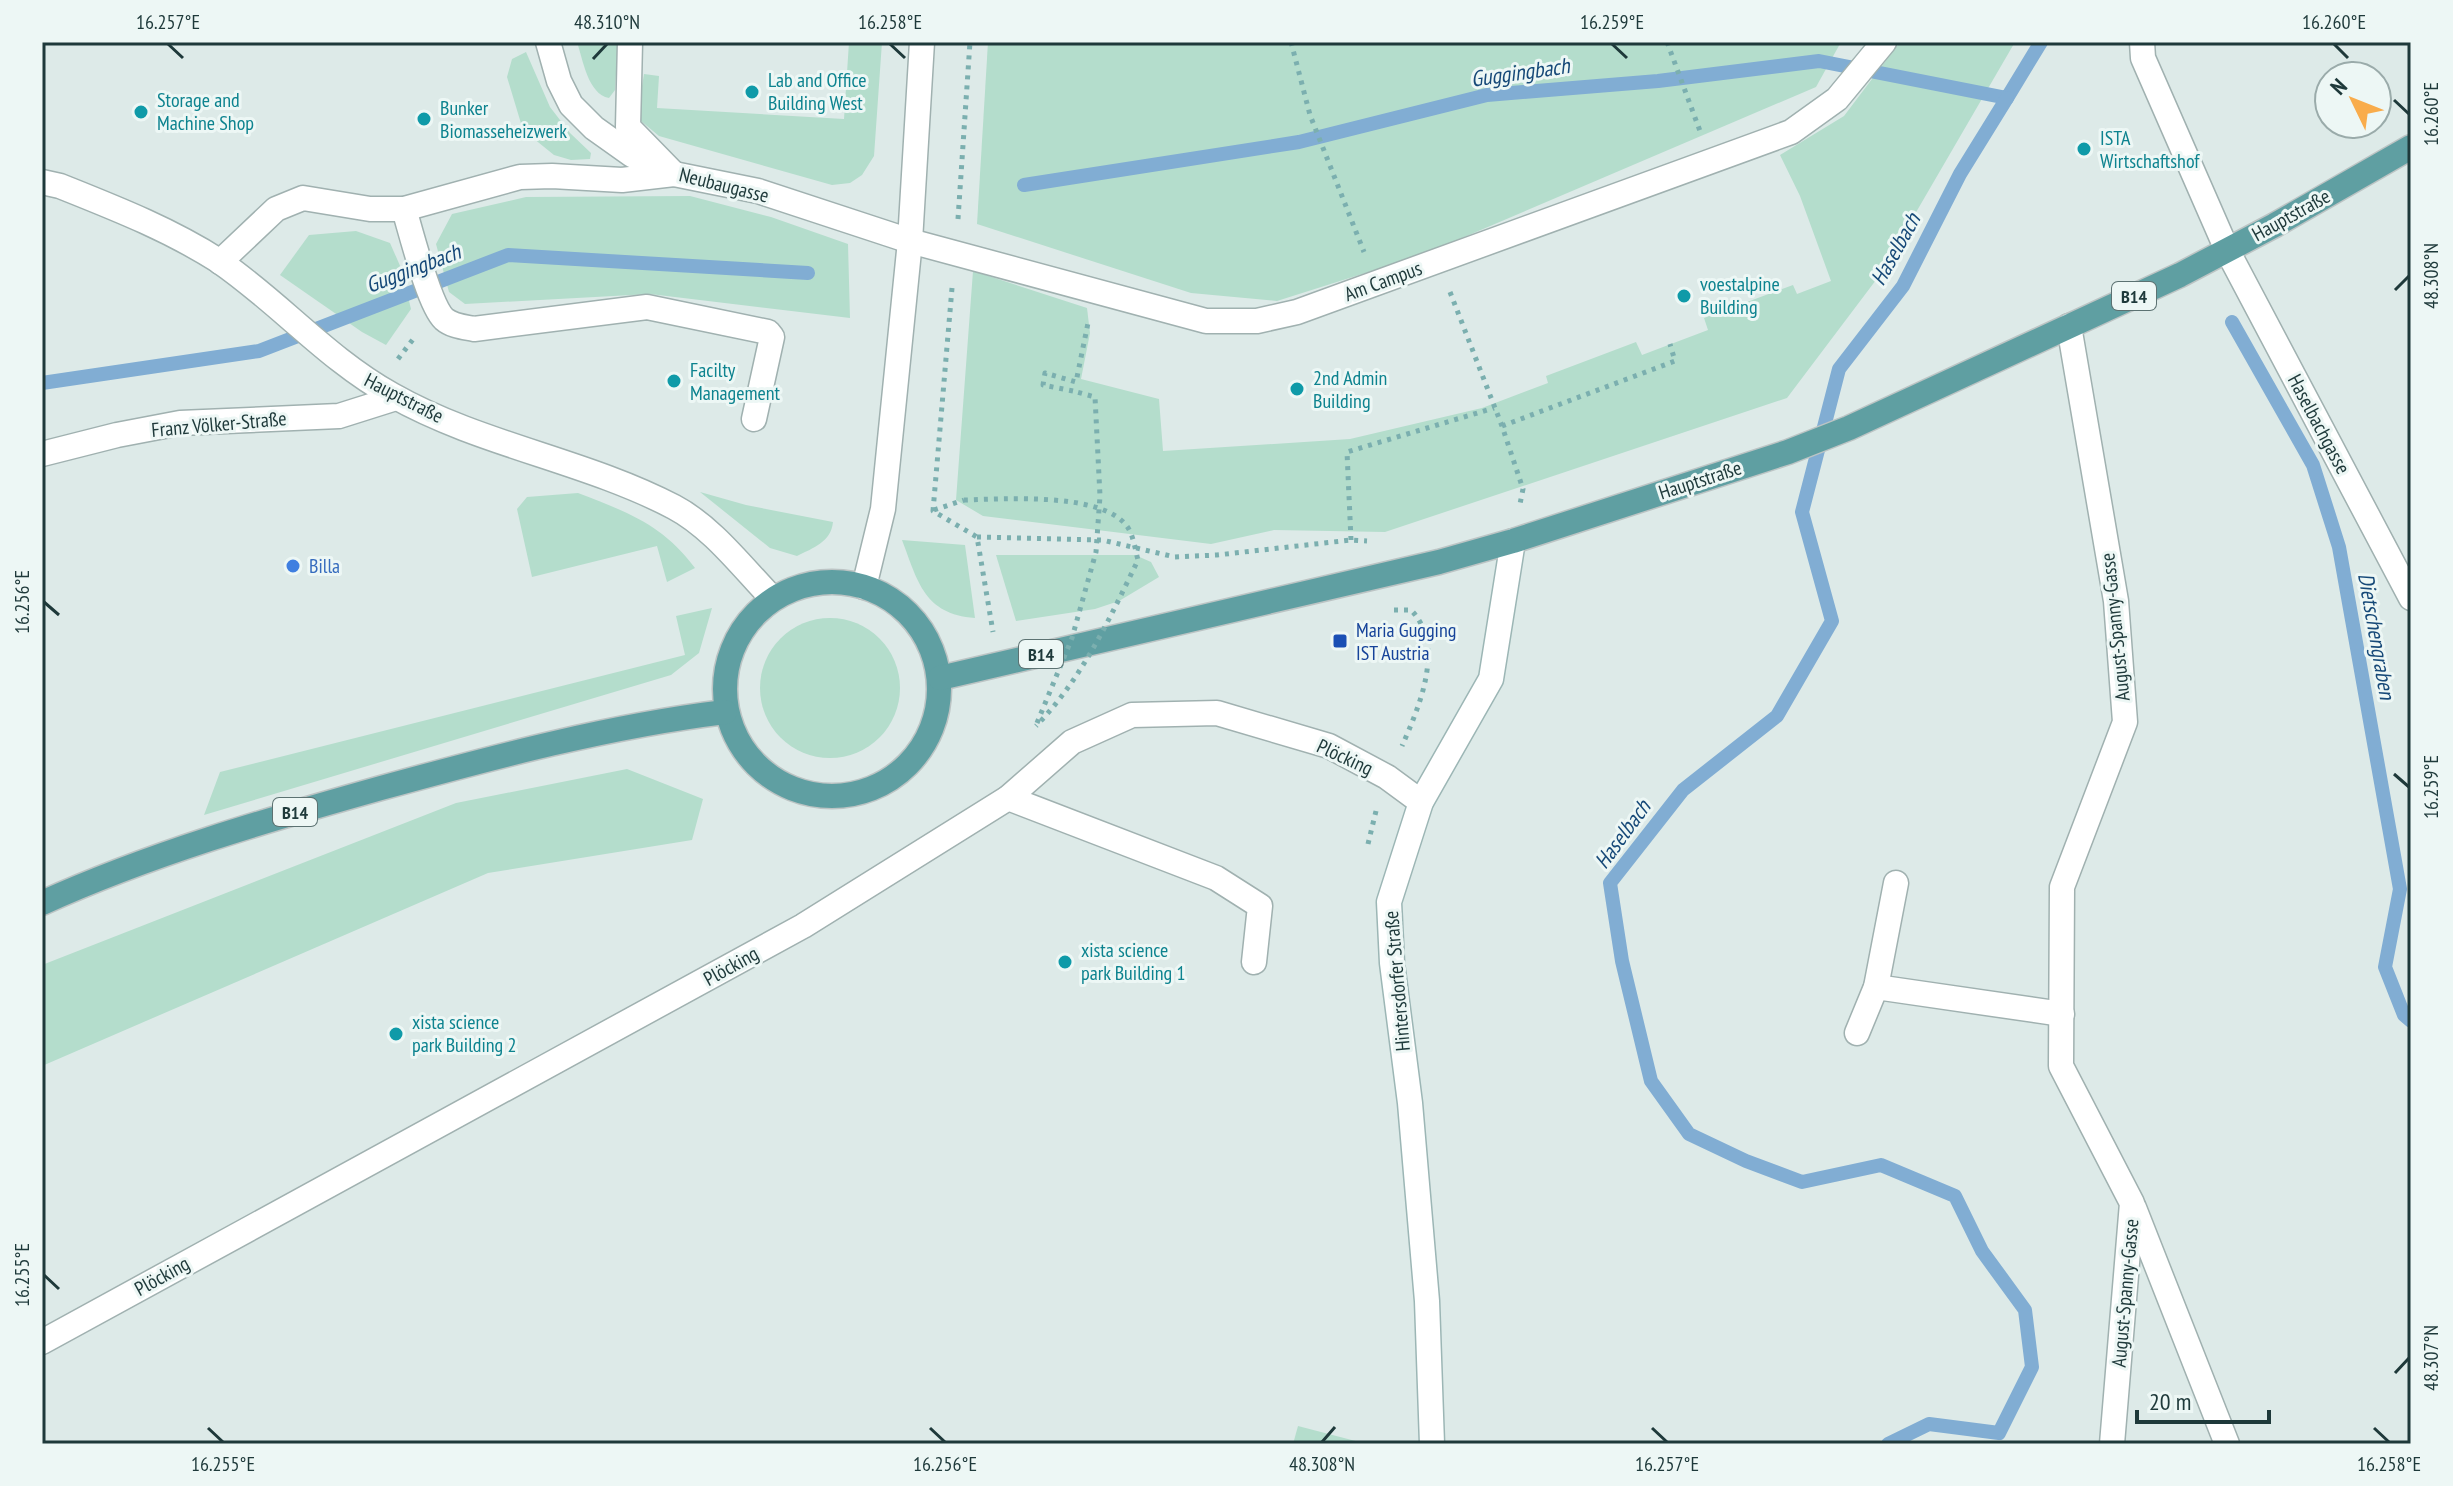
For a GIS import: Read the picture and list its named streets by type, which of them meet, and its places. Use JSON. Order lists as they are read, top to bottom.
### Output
{
  "streets": {
    "main road": ["Hauptstraße", "B14"],
    "street": [
      "Neubaugasse",
      "Am Campus",
      "Franz Völker-Straße",
      "Haselbachgasse",
      "August-Spanny-Gasse",
      "Plöcking",
      "Hintersdorfer Straße"
    ]
  },
  "crossings": [
    ["Neubaugasse", "Am Campus"],
    ["Hauptstraße", "B14"],
    ["Hauptstraße", "Franz Völker-Straße"],
    ["Hauptstraße", "Haselbachgasse"],
    ["Hauptstraße", "August-Spanny-Gasse"],
    ["Hauptstraße", "Hintersdorfer Straße"],
    ["Plöcking", "Hintersdorfer Straße"]
  ],
  "water": ["Guggingbach", "Haselbach", "Dietschengraben"],
  "places": {
    "other": [
      "Lab and Office Building West",
      "Storage and Machine Shop",
      "Bunker Biomasseheizwerk",
      "ISTA Wirtschaftshof",
      "voestalpine Building",
      "Facilty Management",
      "2nd Admin Building",
      "Billa",
      "xista science park Building 1",
      "xista science park Building 2"
    ],
    "transit": ["Maria Gugging IST Austria"]
  },
  "scale_bar": "20 m",
  "north": "top left",
  "coordinates": [
    "16.257°E",
    "48.310°N",
    "16.258°E",
    "16.259°E",
    "16.260°E",
    "48.308°N",
    "16.256°E",
    "16.255°E",
    "48.307°N"
  ]
}
